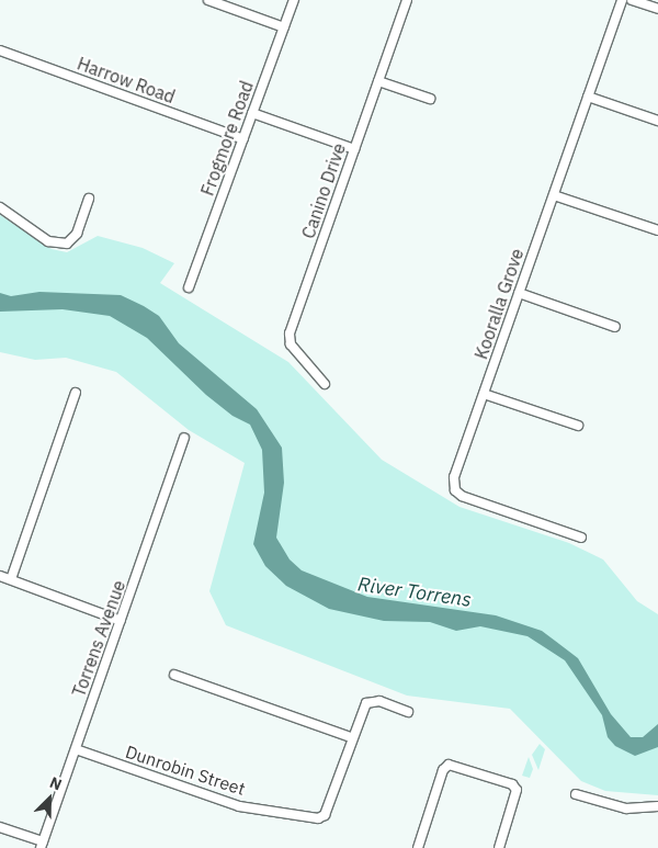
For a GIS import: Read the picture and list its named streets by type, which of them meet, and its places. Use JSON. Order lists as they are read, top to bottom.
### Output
{
  "streets": {
    "street": [
      "Harrow Road",
      "Frogmore Road",
      "Canino Drive",
      "Kooralla Grove",
      "Torrens Avenue",
      "Dunrobin Street"
    ]
  },
  "crossings": [
    ["Harrow Road", "Frogmore Road"],
    ["Torrens Avenue", "Dunrobin Street"]
  ],
  "water": ["River Torrens"],
  "north": "top right"
}
